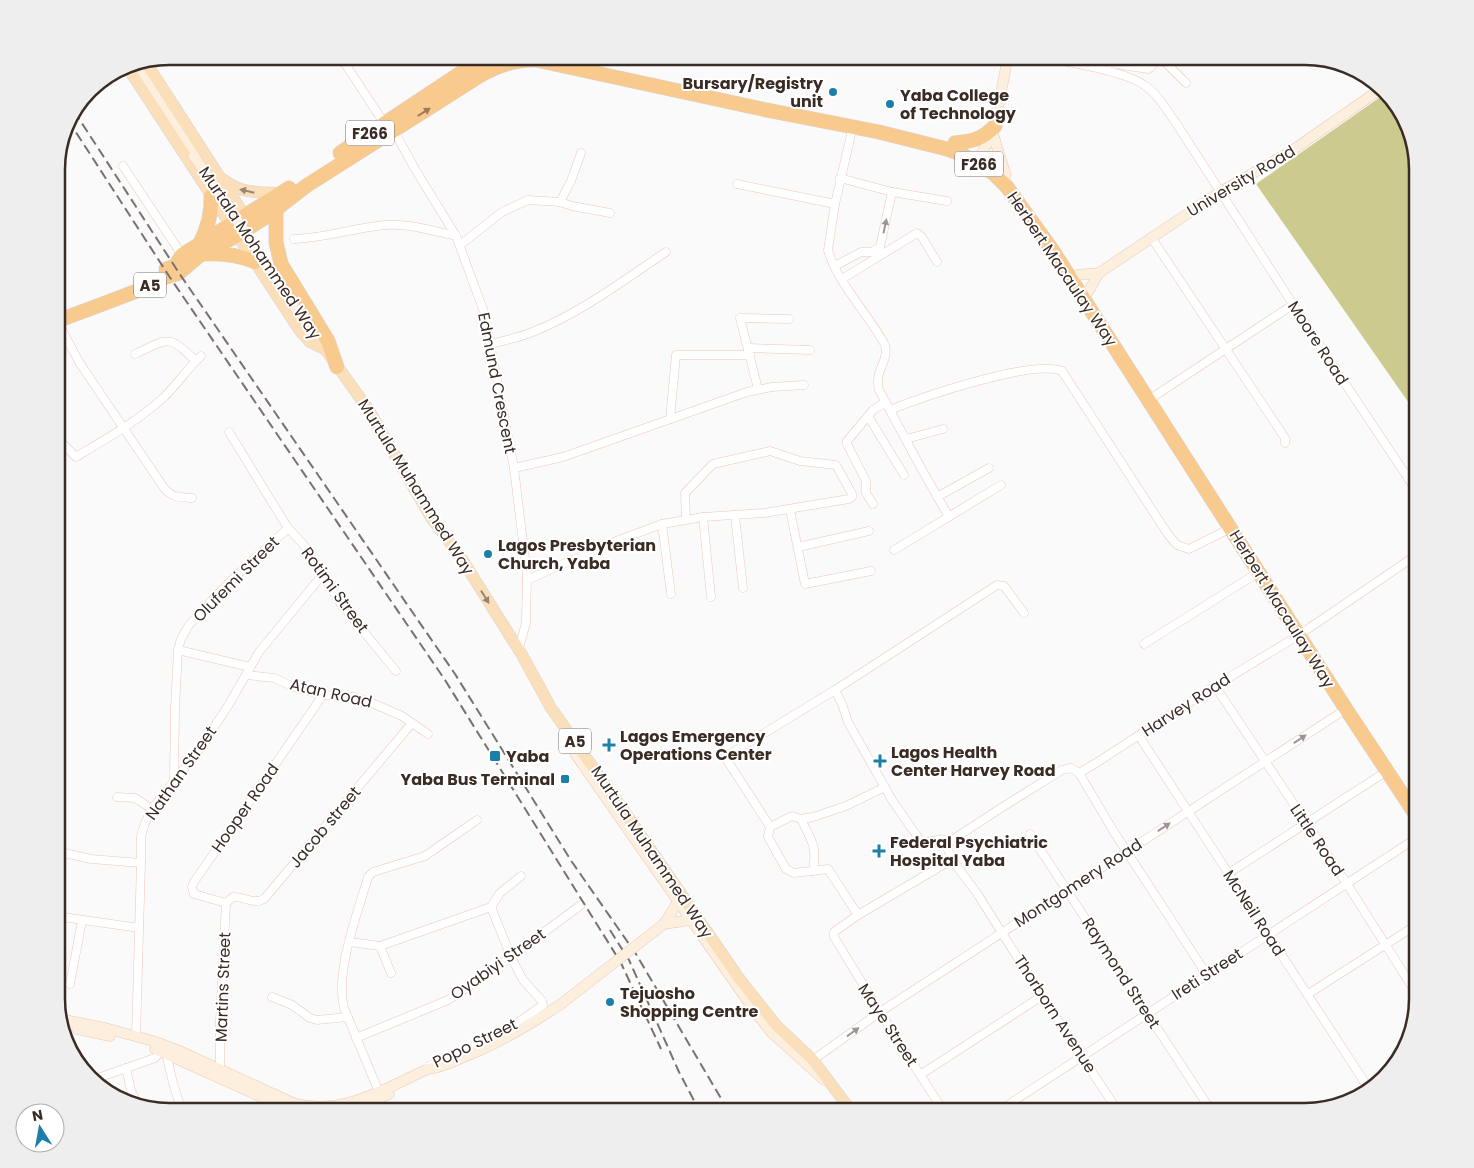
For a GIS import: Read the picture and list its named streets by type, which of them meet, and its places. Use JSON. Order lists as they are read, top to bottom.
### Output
{
  "streets": {
    "highway": ["F266", "Herbert Macaulay Way", "A5"],
    "main road": ["University Road", "Murtala Mohammed Way", "Murtula Muhammed Way"],
    "street": [
      "Moore Road",
      "Edmund Crescent",
      "Olufemi Street",
      "Rotimi Street",
      "Atan Road",
      "Harvey Road",
      "Nathan Street",
      "Hooper Road",
      "Jacob street",
      "Little Road",
      "Montgomery Road",
      "McNeil Road",
      "Oyabiyi Street",
      "Raymond Street",
      "Ireti Street",
      "Martins Street",
      "Thorborn Avenue",
      "Maye Street",
      "Popo Street"
    ]
  },
  "crossings": [
    ["University Road", "Moore Road"],
    ["Murtala Mohammed Way", "A5"],
    ["Murtala Mohammed Way", "Murtula Muhammed Way"],
    ["Herbert Macaulay Way", "A5"],
    ["Herbert Macaulay Way", "Edmund Crescent"],
    ["Herbert Macaulay Way", "Harvey Road"],
    ["Herbert Macaulay Way", "Montgomery Road"],
    ["A5", "Murtula Muhammed Way"],
    ["Edmund Crescent", "Murtula Muhammed Way"],
    ["Murtula Muhammed Way", "Montgomery Road"],
    ["Olufemi Street", "Rotimi Street"],
    ["Olufemi Street", "Nathan Street"],
    ["Rotimi Street", "Nathan Street"],
    ["Atan Road", "Nathan Street"],
    ["Atan Road", "Hooper Road"],
    ["Atan Road", "Jacob street"],
    ["Harvey Road", "Little Road"],
    ["Harvey Road", "McNeil Road"],
    ["Hooper Road", "Jacob street"],
    ["Hooper Road", "Martins Street"],
    ["Jacob street", "Martins Street"],
    ["Little Road", "Montgomery Road"],
    ["Little Road", "Ireti Street"],
    ["Montgomery Road", "McNeil Road"],
    ["Montgomery Road", "Raymond Street"],
    ["Montgomery Road", "Thorborn Avenue"],
    ["Montgomery Road", "Maye Street"],
    ["McNeil Road", "Ireti Street"],
    ["Oyabiyi Street", "Popo Street"],
    ["Raymond Street", "Ireti Street"],
    ["Ireti Street", "Thorborn Avenue"]
  ],
  "one_way": ["Murtula Muhammed Way", "Montgomery Road"],
  "places": {
    "other": [
      "Bursary/Registry unit",
      "Yaba College of Technology",
      "Lagos Presbyterian Church, Yaba",
      "Tejuosho Shopping Centre"
    ],
    "health": ["Lagos Emergency Operations Center", "Lagos Health Center Harvey Road", "Federal Psychiatric Hospital Yaba"],
    "transit": ["Yaba", "Yaba Bus Terminal"]
  },
  "north": "top"
}
